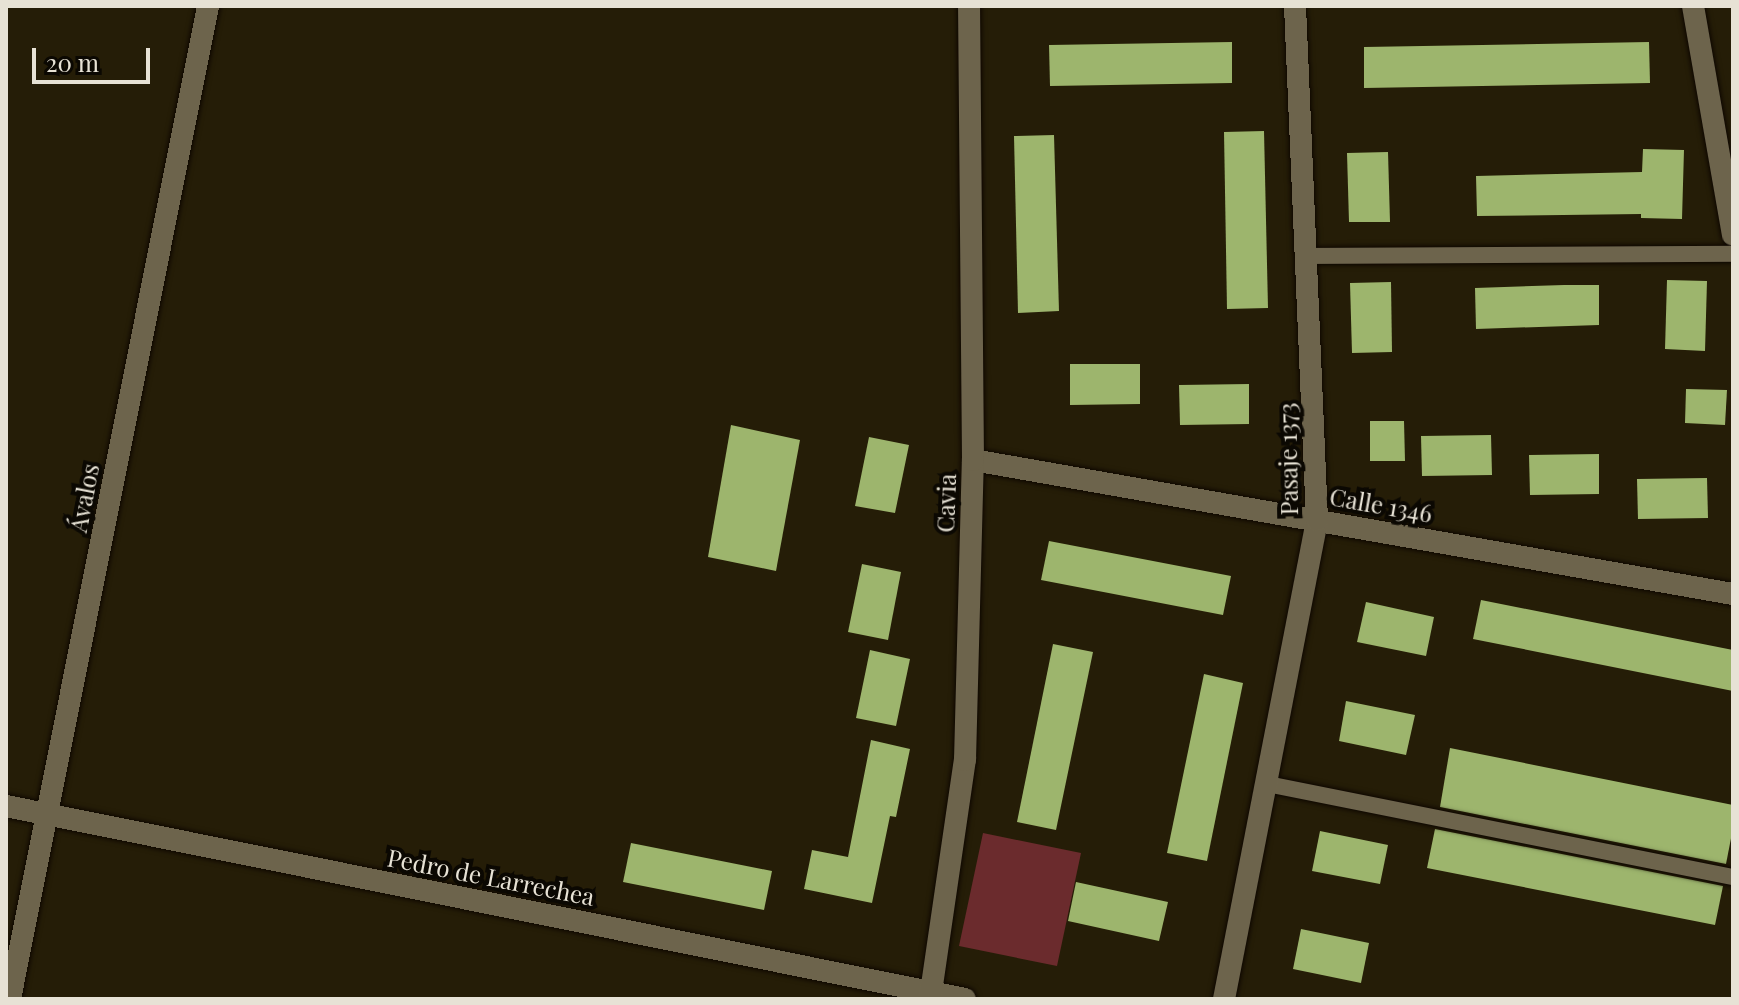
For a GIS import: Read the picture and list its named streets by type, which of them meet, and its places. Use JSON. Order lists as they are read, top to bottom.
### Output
{
  "streets": {
    "street": [
      "Pasaje 1373",
      "Ávalos",
      "Cavia",
      "Calle 1346",
      "Pedro de Larrechea"
    ]
  },
  "crossings": [
    ["Pasaje 1373", "Calle 1346"],
    ["Ávalos", "Pedro de Larrechea"],
    ["Cavia", "Calle 1346"],
    ["Cavia", "Pedro de Larrechea"]
  ],
  "scale_bar": "20 m"
}
